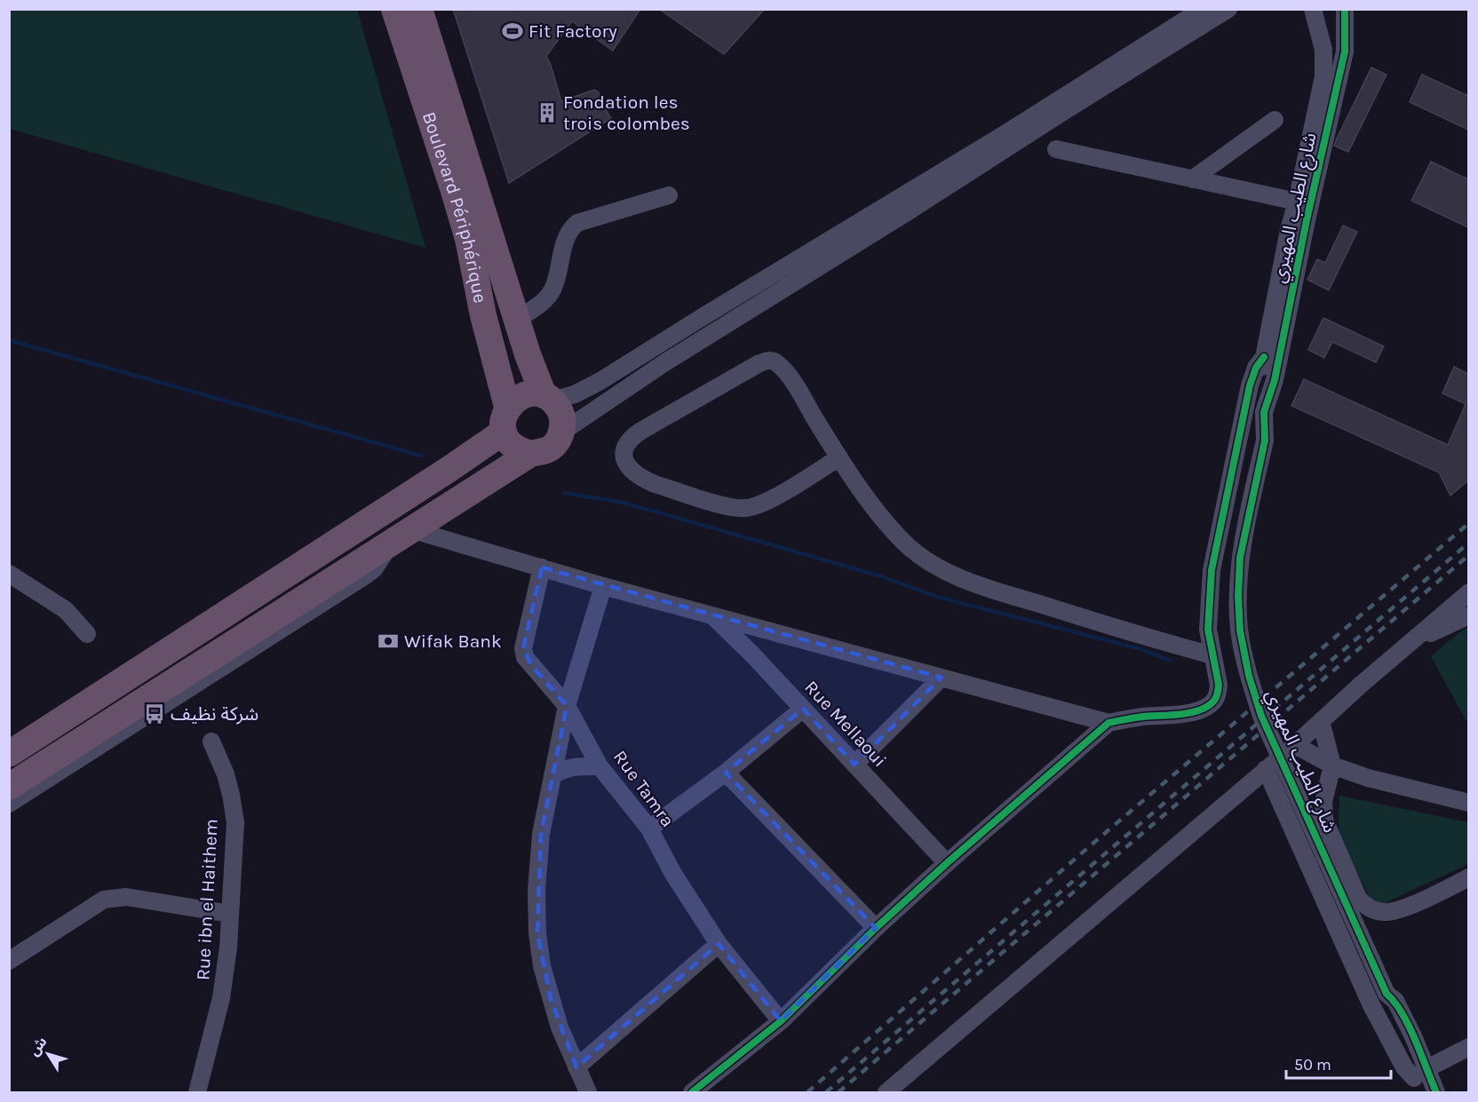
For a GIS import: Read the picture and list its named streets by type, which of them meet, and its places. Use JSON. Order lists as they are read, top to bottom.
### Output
{
  "streets": {
    "highway": ["Boulevard Périphérique"],
    "street": [
      "شارع الطيب المهيري",
      "Rue Mellaoui",
      "Rue Tamra",
      "Rue ibn el Haithem"
    ]
  },
  "places": {
    "sports": ["Fit Factory"],
    "building": ["Fondation les trois colombes"],
    "bank": ["Wifak Bank"],
    "bus stop": ["شركة نظيف"]
  },
  "scale_bar": "50 m",
  "north": "top left"
}
